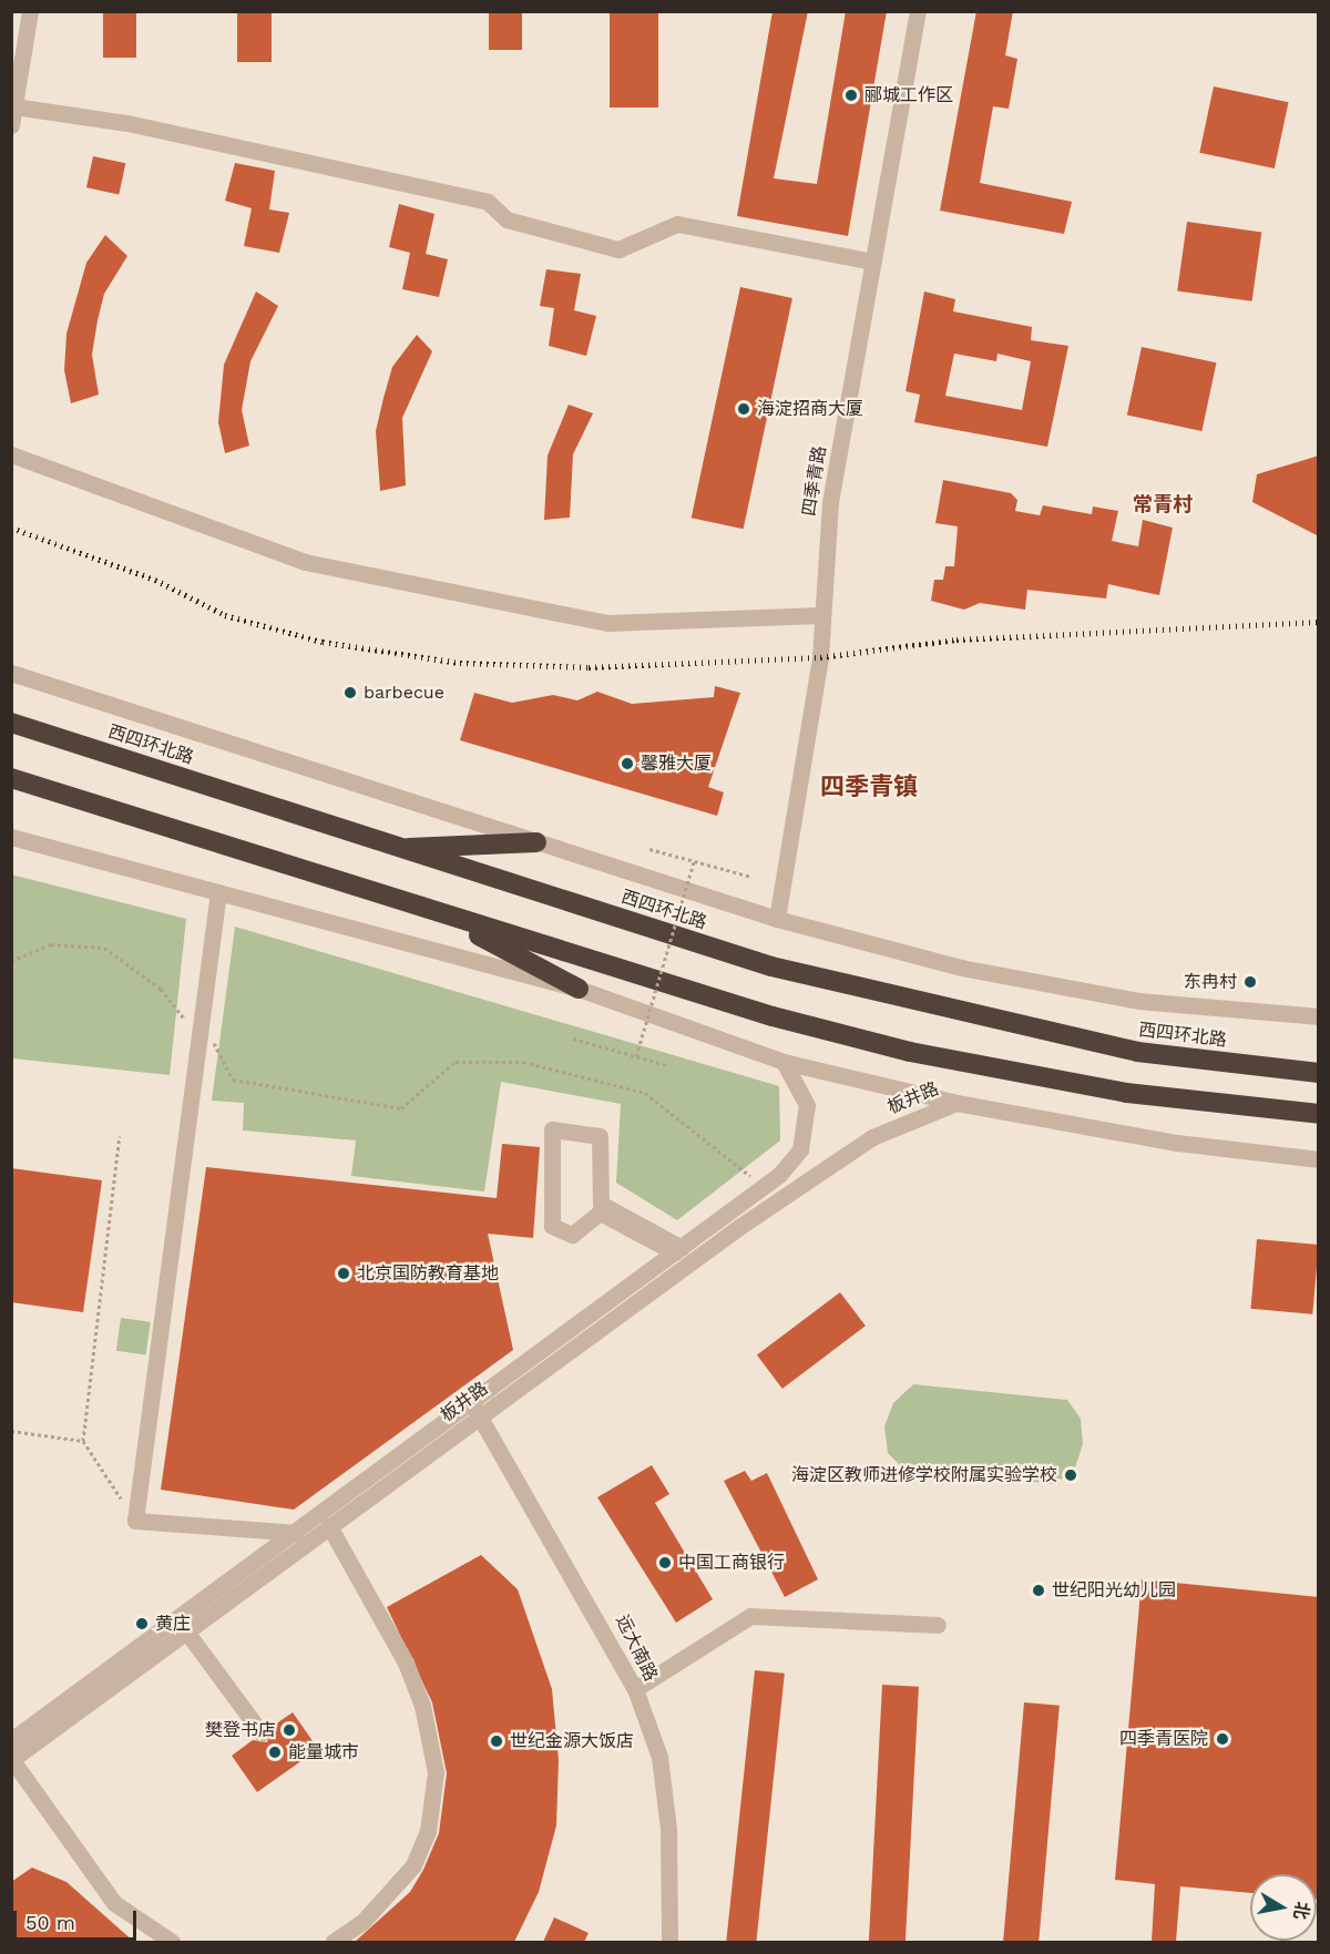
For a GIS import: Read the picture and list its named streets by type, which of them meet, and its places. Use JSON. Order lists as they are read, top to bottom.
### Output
{
  "streets": {
    "highway": ["西四环北路"],
    "street": ["四季青路", "板井路", "远大南路"]
  },
  "crossings": [
    ["四季青路", "西四环北路"],
    ["板井路", "远大南路"]
  ],
  "districts": ["常青村", "四季青镇"],
  "places": [
    "郦城工作区",
    "海淀招商大厦",
    "barbecue",
    "馨雅大厦",
    "东冉村",
    "北京国防教育基地",
    "海淀区教师进修学校附属实验学校",
    "中国工商银行",
    "世纪阳光幼儿园",
    "黄庄",
    "樊登书店",
    "四季青医院",
    "世纪金源大饭店",
    "能量城市"
  ],
  "scale_bar": "50 m",
  "north": "right"
}
